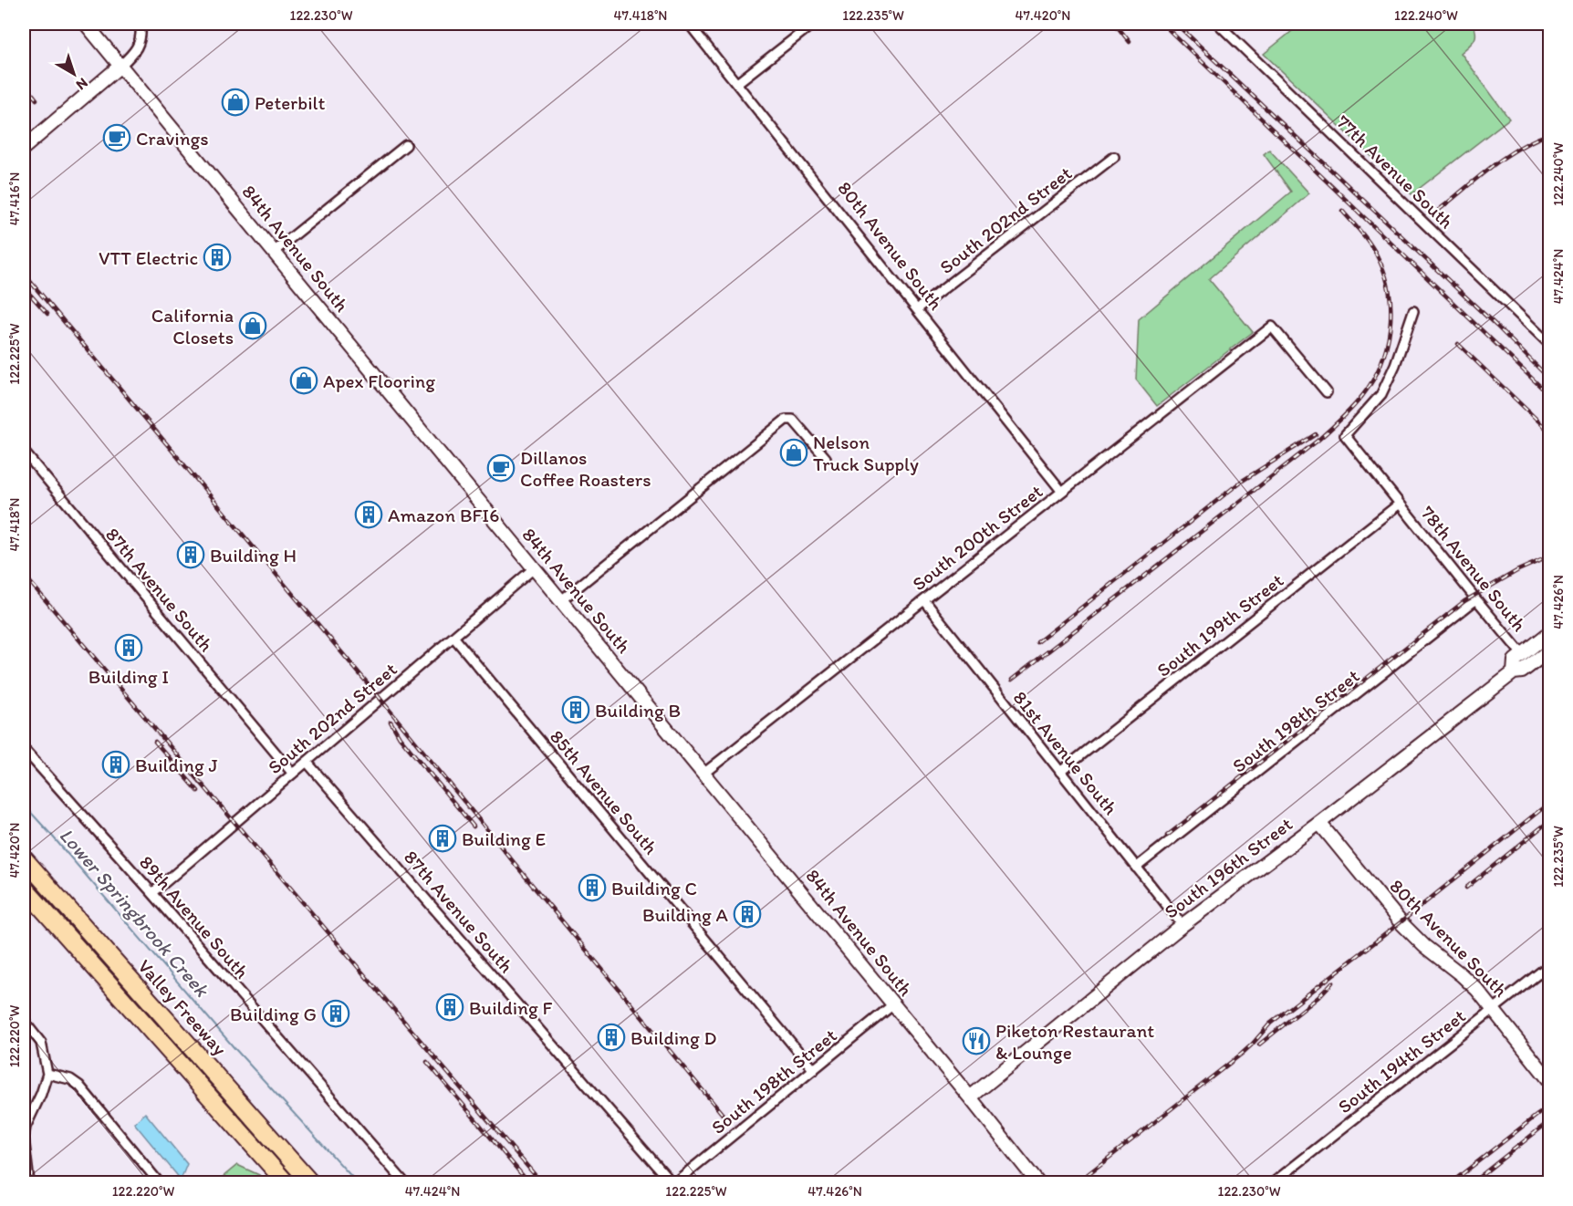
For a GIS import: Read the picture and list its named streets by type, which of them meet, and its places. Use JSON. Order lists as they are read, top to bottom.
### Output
{
  "streets": {
    "highway": ["Valley Freeway"],
    "main road": ["80th Avenue South", "84th Avenue South", "South 196th Street"],
    "street": [
      "77th Avenue South",
      "South 202nd Street",
      "South 200th Street",
      "78th Avenue South",
      "87th Avenue South",
      "South 199th Street",
      "South 198th Street",
      "81st Avenue South",
      "85th Avenue South",
      "89th Avenue South",
      "South 194th Street"
    ]
  },
  "crossings": [
    ["South 202nd Street", "80th Avenue South"],
    ["South 202nd Street", "84th Avenue South"],
    ["South 202nd Street", "87th Avenue South"],
    ["South 202nd Street", "85th Avenue South"],
    ["South 202nd Street", "89th Avenue South"],
    ["80th Avenue South", "South 200th Street"],
    ["80th Avenue South", "South 196th Street"],
    ["80th Avenue South", "South 194th Street"],
    ["84th Avenue South", "South 200th Street"],
    ["84th Avenue South", "South 198th Street"],
    ["84th Avenue South", "South 196th Street"],
    ["South 200th Street", "81st Avenue South"],
    ["78th Avenue South", "South 199th Street"],
    ["78th Avenue South", "South 198th Street"],
    ["78th Avenue South", "South 196th Street"],
    ["87th Avenue South", "South 198th Street"],
    ["South 199th Street", "81st Avenue South"],
    ["South 198th Street", "81st Avenue South"],
    ["South 198th Street", "85th Avenue South"],
    ["81st Avenue South", "South 196th Street"]
  ],
  "water": ["Lower Springbrook Creek"],
  "places": {
    "shop": [
      "Peterbilt",
      "California Closets",
      "Apex Flooring",
      "Nelson Truck Supply"
    ],
    "cafe": ["Cravings", "Dillanos Coffee Roasters"],
    "building": [
      "VTT Electric",
      "Amazon BFI6",
      "Building H",
      "Building I",
      "Building B",
      "Building J",
      "Building E",
      "Building C",
      "Building A",
      "Building F",
      "Building G",
      "Building D"
    ],
    "restaurant": ["Piketon Restaurant & Lounge"]
  },
  "north": "bottom right",
  "coordinates": [
    "122.230°W",
    "47.418°N",
    "122.235°W",
    "47.420°N",
    "122.240°W",
    "47.416°N",
    "47.424°N",
    "122.225°W",
    "47.426°N",
    "122.220°W"
  ]
}
